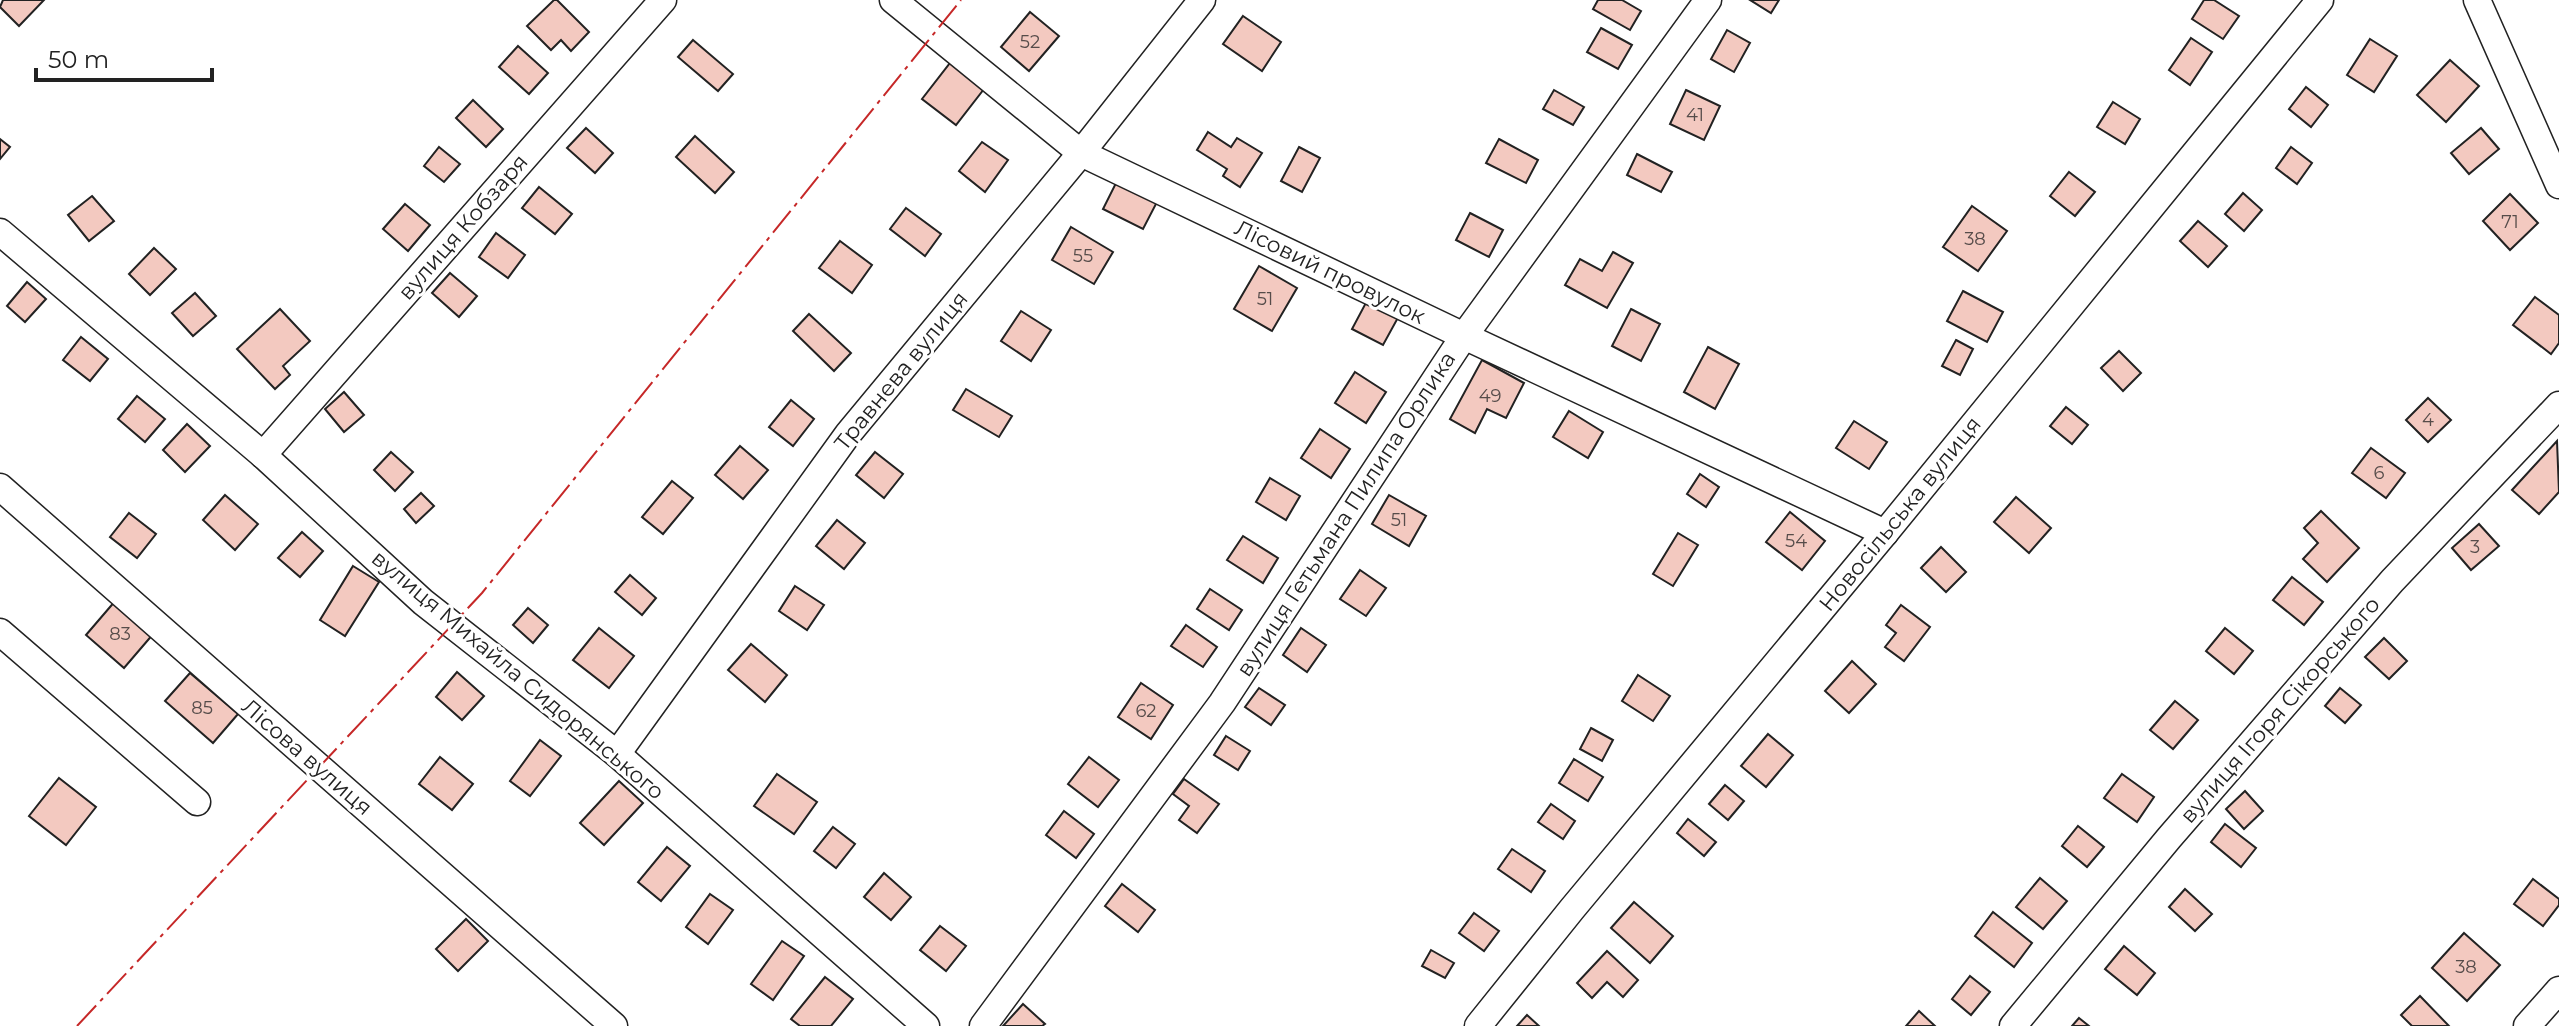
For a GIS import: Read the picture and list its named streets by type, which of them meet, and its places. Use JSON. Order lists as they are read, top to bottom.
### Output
{
  "streets": {
    "street": [
      "вулиця Кобзаря",
      "Лісовий провулок",
      "Травнева вулиця",
      "вулиця Гетьмана Пилипа Орлика",
      "Новосільська вулиця",
      "вулиця Михайла Сидорянського",
      "вулиця Ігоря Сікорського",
      "Лісова вулиця"
    ]
  },
  "crossings": [
    ["вулиця Кобзаря", "вулиця Михайла Сидорянського"],
    ["Лісовий провулок", "Травнева вулиця"],
    ["Лісовий провулок", "вулиця Гетьмана Пилипа Орлика"],
    ["Лісовий провулок", "Новосільська вулиця"],
    ["Травнева вулиця", "вулиця Михайла Сидорянського"]
  ],
  "house_numbers": [
    "52",
    "41",
    "71",
    "38",
    "55",
    "51",
    "49",
    "4",
    "6",
    "51",
    "54",
    "3",
    "83",
    "85",
    "62",
    "38"
  ],
  "scale_bar": "50 m"
}
